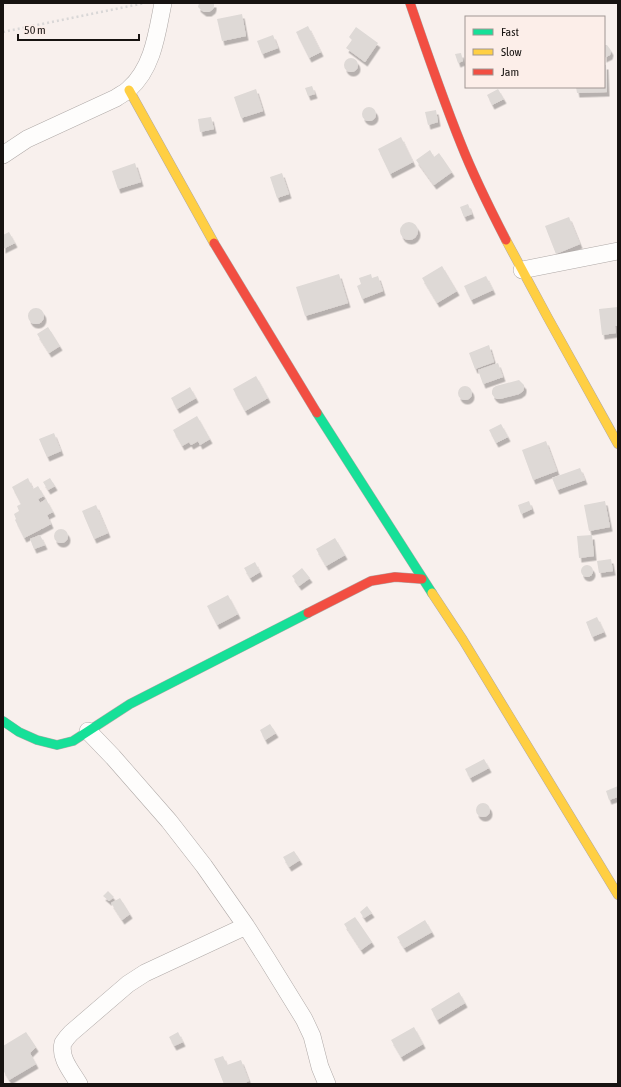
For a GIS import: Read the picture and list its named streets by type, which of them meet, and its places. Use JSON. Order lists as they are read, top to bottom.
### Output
{
  "legend": ["Fast", "Slow", "Jam"],
  "scale_bar": "50 m"
}
